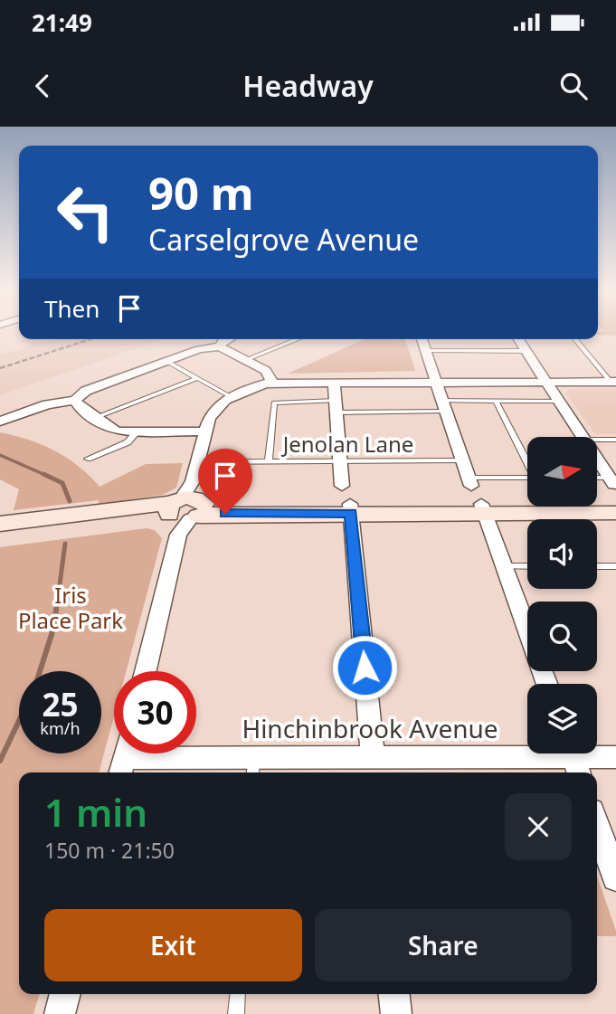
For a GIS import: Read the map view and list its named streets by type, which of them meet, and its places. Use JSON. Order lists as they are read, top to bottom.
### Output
{
  "streets": {
    "street": ["Hinchinbrook Avenue"],
    "lane": ["Jenolan Lane"]
  },
  "parks": ["Iris Place Park"],
  "north": "right",
  "page": {
    "status": "21:49",
    "header": "Headway",
    "turn": ["90 m", "Carselgrove Avenue"],
    "then": "Then",
    "speed": "25 km/h",
    "limit": "30",
    "heading": ["1 min", "150 m · 21:50"],
    "buttons": ["Exit", "Share"]
  }
}
